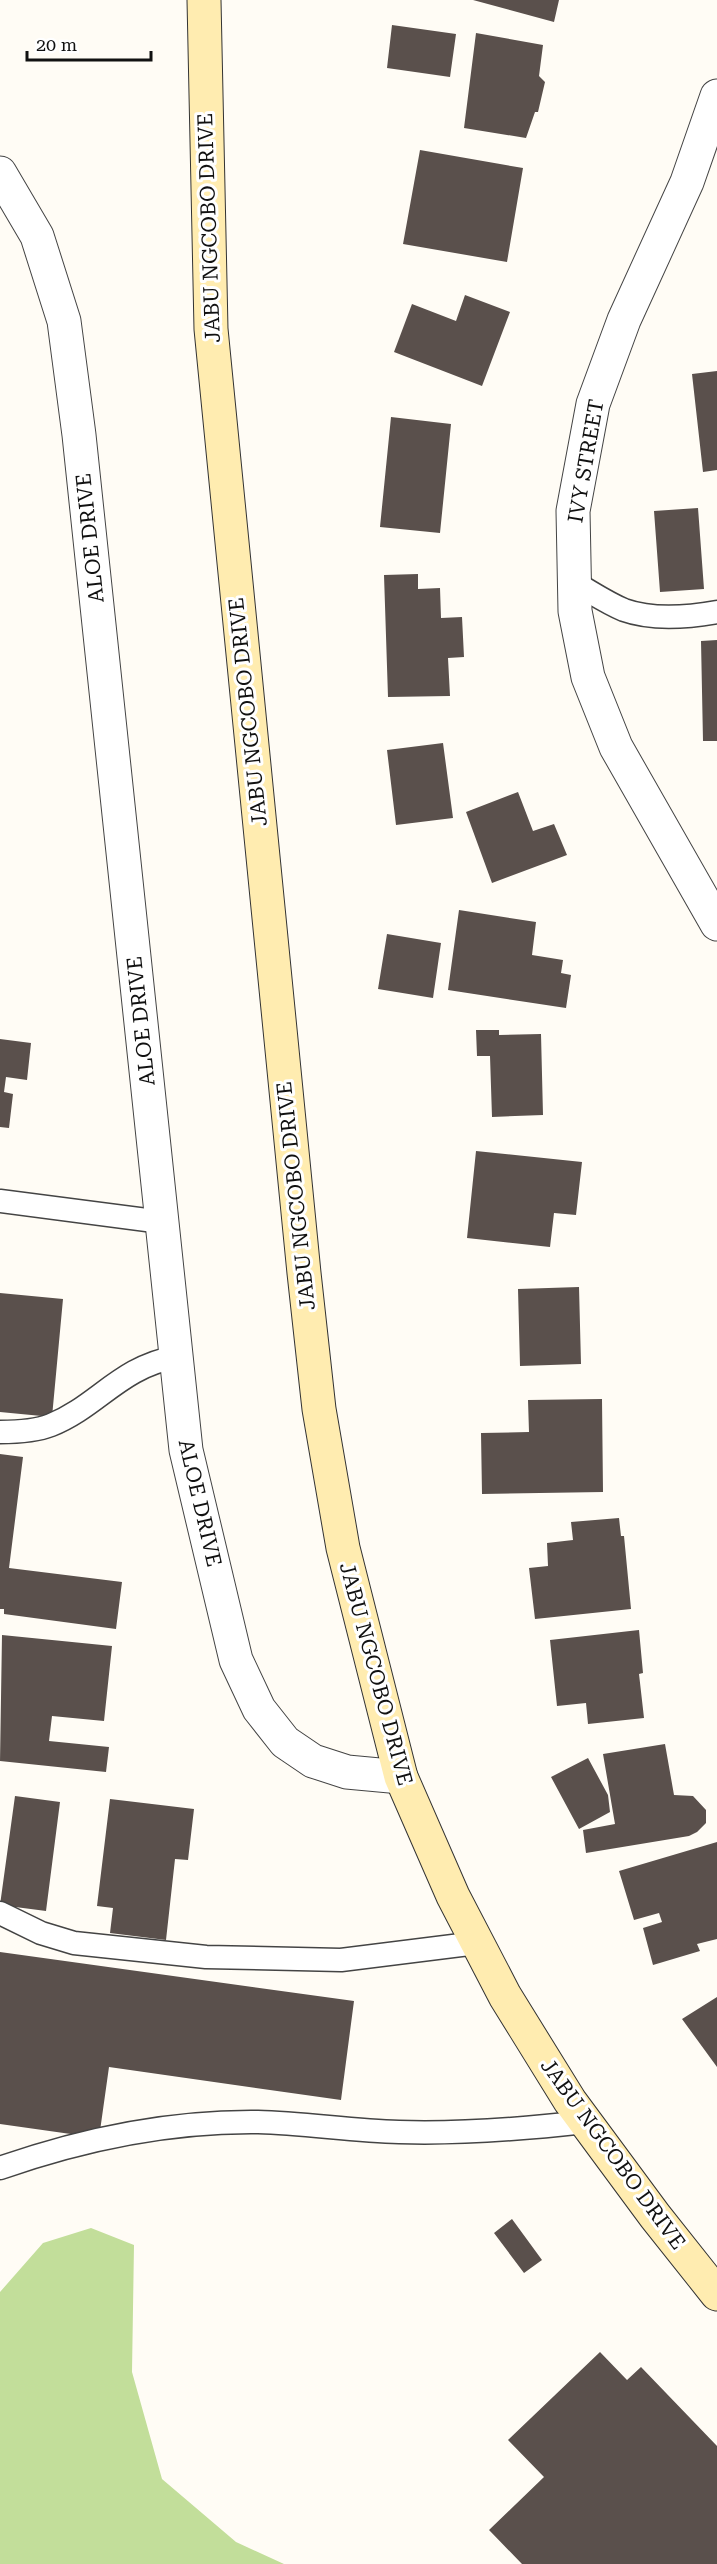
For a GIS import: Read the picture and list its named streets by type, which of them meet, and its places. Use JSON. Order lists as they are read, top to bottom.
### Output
{
  "streets": {
    "main road": ["JABU NGCOBO DRIVE"],
    "street": ["IVY STREET", "ALOE DRIVE"]
  },
  "crossings": [
    ["JABU NGCOBO DRIVE", "ALOE DRIVE"]
  ],
  "scale_bar": "20 m"
}
